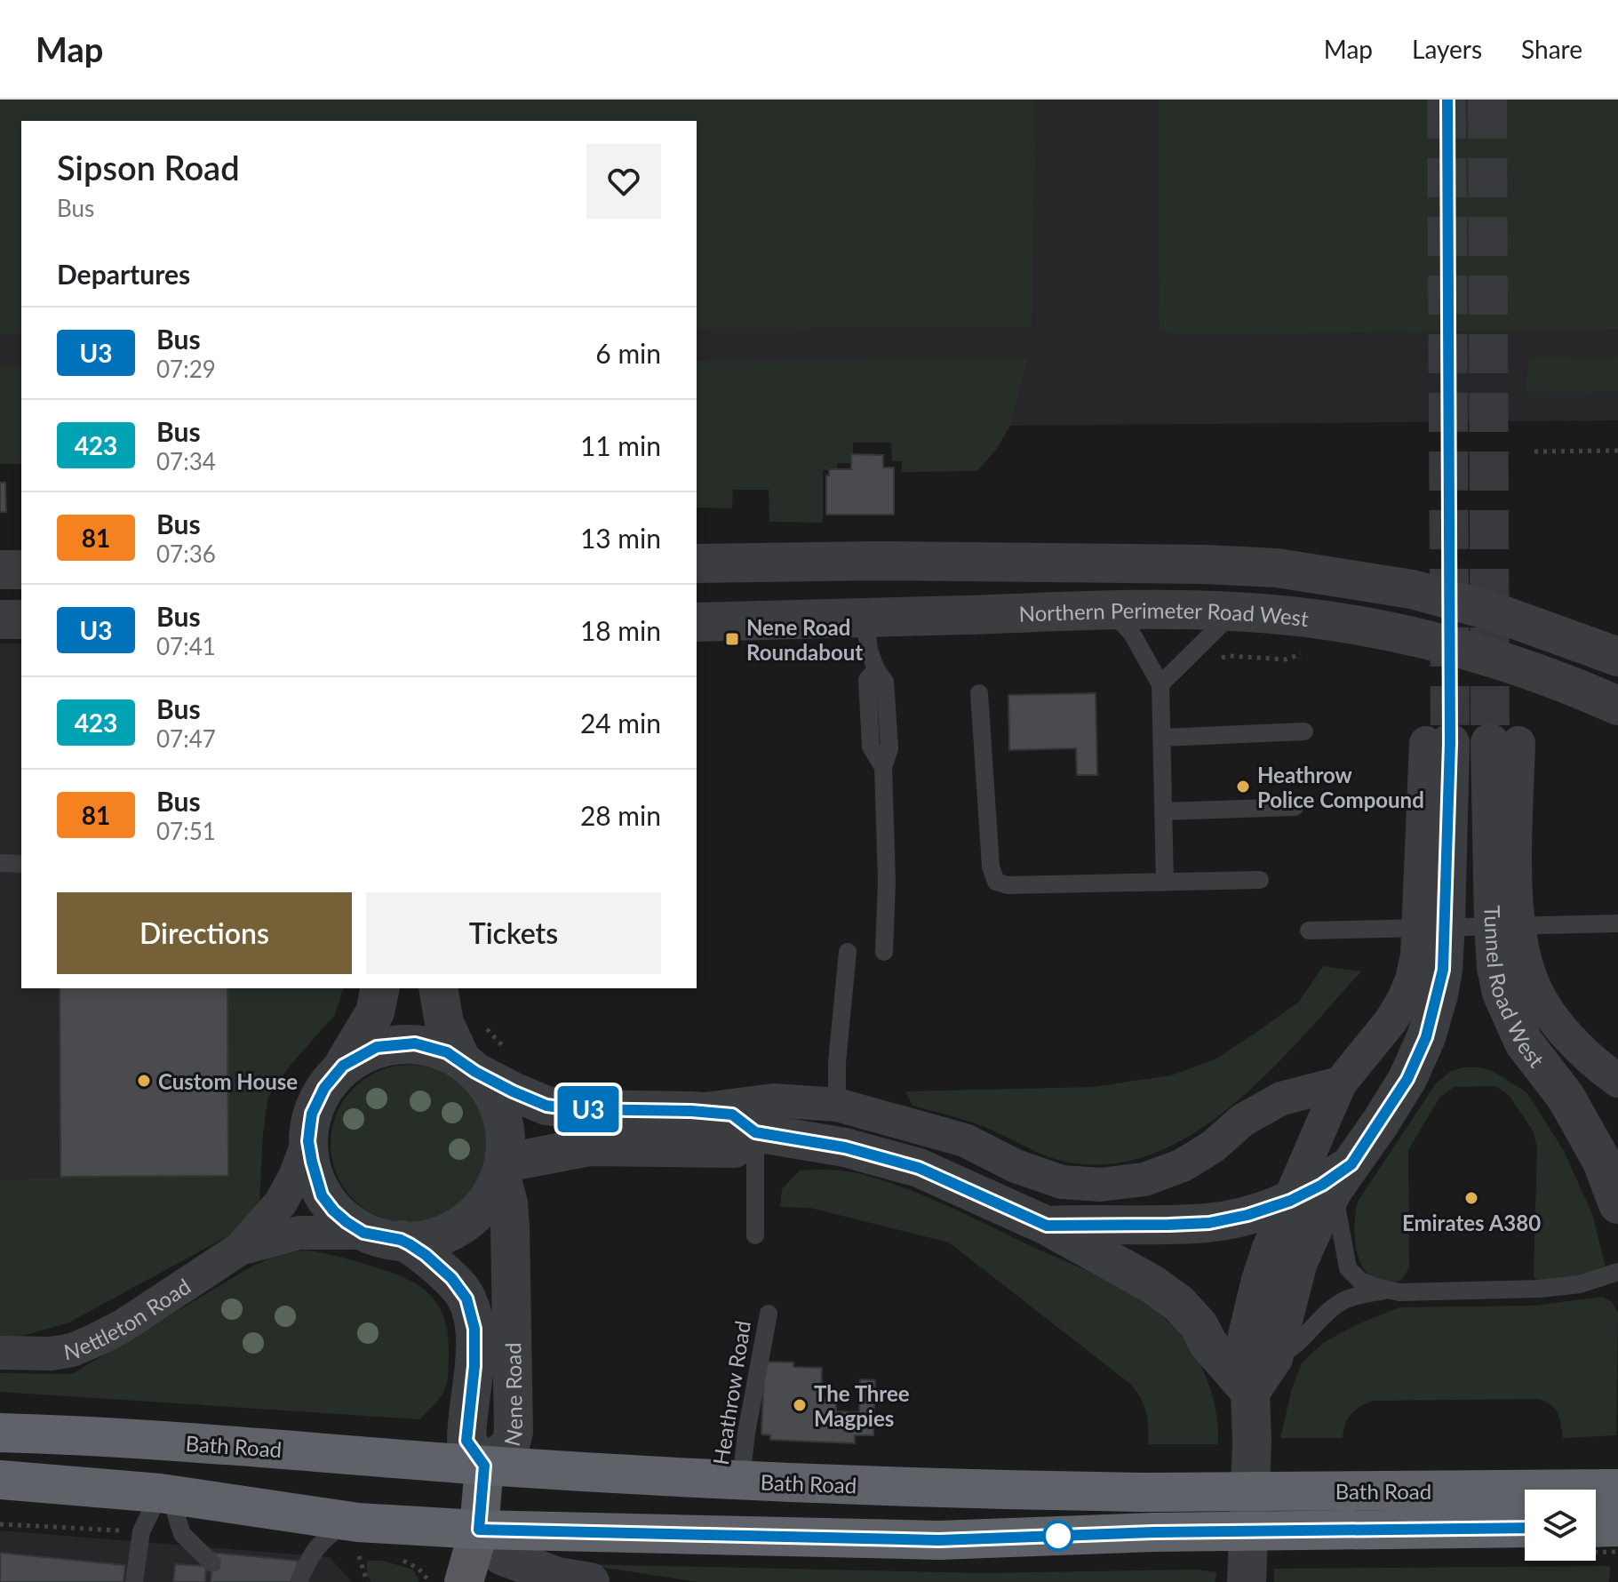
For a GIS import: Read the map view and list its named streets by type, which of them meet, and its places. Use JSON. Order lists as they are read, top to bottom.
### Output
{
  "streets": {
    "highway": ["Bath Road"],
    "street": [
      "Northern Perimeter Road West",
      "Tunnel Road West",
      "Nettleton Road",
      "Nene Road"
    ],
    "lane": ["Heathrow Road"]
  },
  "crossings": [
    ["Nettleton Road", "Nene Road"],
    ["Nene Road", "Bath Road"],
    ["Heathrow Road", "Bath Road"]
  ],
  "places": {
    "transit": ["Nene Road Roundabout"],
    "other": [
      "Heathrow Police Compound",
      "Custom House",
      "Emirates A380",
      "The Three Magpies"
    ]
  },
  "lines": ["bus line U3"],
  "page": {
    "header": "Map",
    "nav": ["Map", "Layers", "Share"],
    "on_map": "U3",
    "heading": [
      ["Sipson Road", "Bus"],
      "Departures"
    ],
    "list": [
      {
        "mark": "U3",
        "name": "Bus",
        "note": "07:29",
        "value": "6 min"
      },
      {
        "mark": "423",
        "name": "Bus",
        "note": "07:34",
        "value": "11 min"
      },
      {
        "mark": "81",
        "name": "Bus",
        "note": "07:36",
        "value": "13 min"
      },
      {
        "mark": "U3",
        "name": "Bus",
        "note": "07:41",
        "value": "18 min"
      },
      {
        "mark": "423",
        "name": "Bus",
        "note": "07:47",
        "value": "24 min"
      },
      {
        "mark": "81",
        "name": "Bus",
        "note": "07:51",
        "value": "28 min"
      }
    ],
    "buttons": ["Directions", "Tickets"]
  }
}
